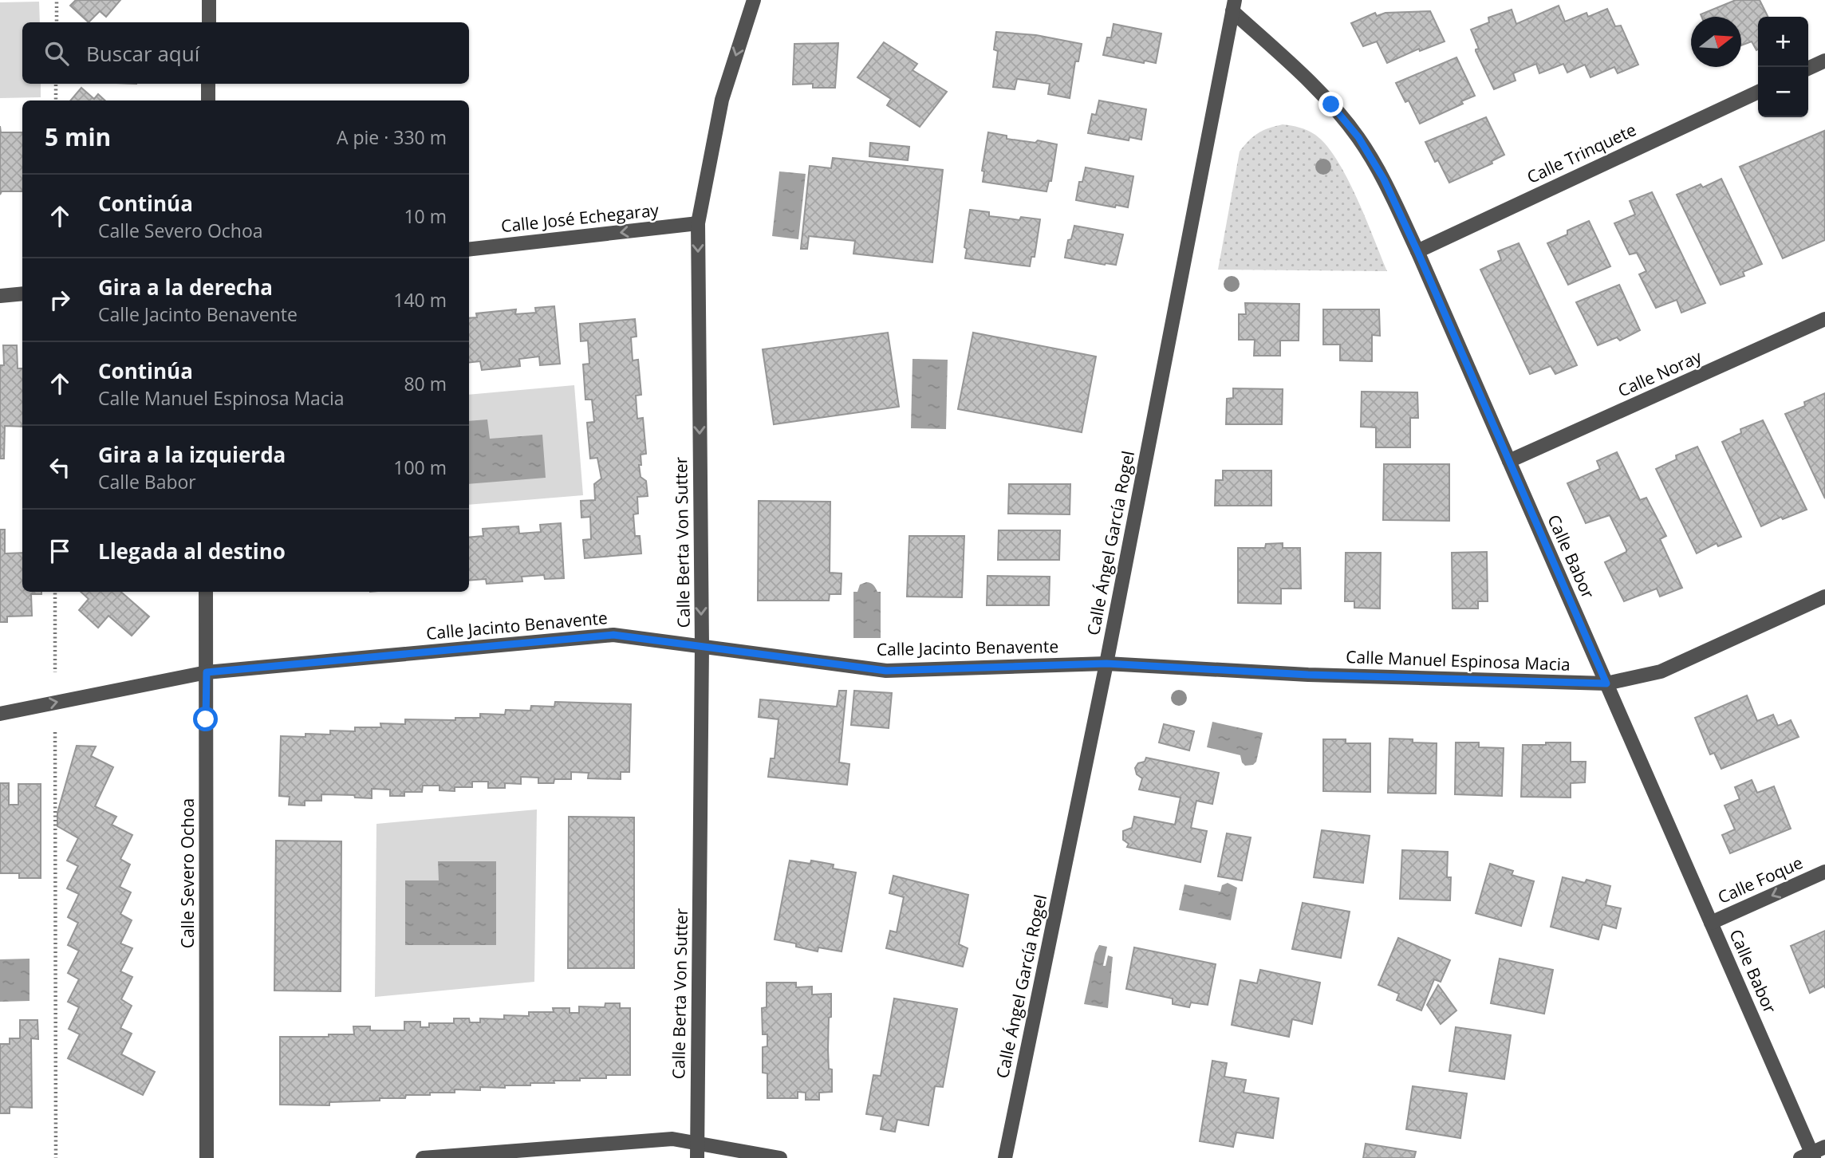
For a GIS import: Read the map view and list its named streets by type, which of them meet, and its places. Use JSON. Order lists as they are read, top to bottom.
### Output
{
  "streets": {
    "street": [
      "Calle Trinquete",
      "Calle José Echegaray",
      "Calle Noray",
      "Calle Berta Von Sutter",
      "Calle Ángel García Rogel",
      "Calle Babor",
      "Calle Jacinto Benavente",
      "Calle Manuel Espinosa Macia",
      "Calle Severo Ochoa",
      "Calle Foque"
    ]
  },
  "crossings": [
    ["Calle Trinquete", "Calle Babor"],
    ["Calle José Echegaray", "Calle Berta Von Sutter"],
    ["Calle Noray", "Calle Babor"],
    ["Calle Berta Von Sutter", "Calle Jacinto Benavente"],
    ["Calle Ángel García Rogel", "Calle Babor"],
    ["Calle Ángel García Rogel", "Calle Jacinto Benavente"],
    ["Calle Ángel García Rogel", "Calle Manuel Espinosa Macia"],
    ["Calle Babor", "Calle Manuel Espinosa Macia"],
    ["Calle Babor", "Calle Foque"],
    ["Calle Jacinto Benavente", "Calle Manuel Espinosa Macia"],
    ["Calle Jacinto Benavente", "Calle Severo Ochoa"]
  ],
  "one_way": ["Calle José Echegaray", "Calle Berta Von Sutter", "Calle Foque"],
  "north": "right",
  "page": {
    "map_buttons": ["+", "−"],
    "search": "Buscar aquí",
    "heading": ["5 min", "A pie · 330 m"],
    "list": [
      ["Continúa", "Calle Severo Ochoa", "10 m"],
      ["Gira a la derecha", "Calle Jacinto Benavente", "140 m"],
      ["Continúa", "Calle Manuel Espinosa Macia", "80 m"],
      ["Gira a la izquierda", "Calle Babor", "100 m"],
      "Llegada al destino"
    ]
  }
}
